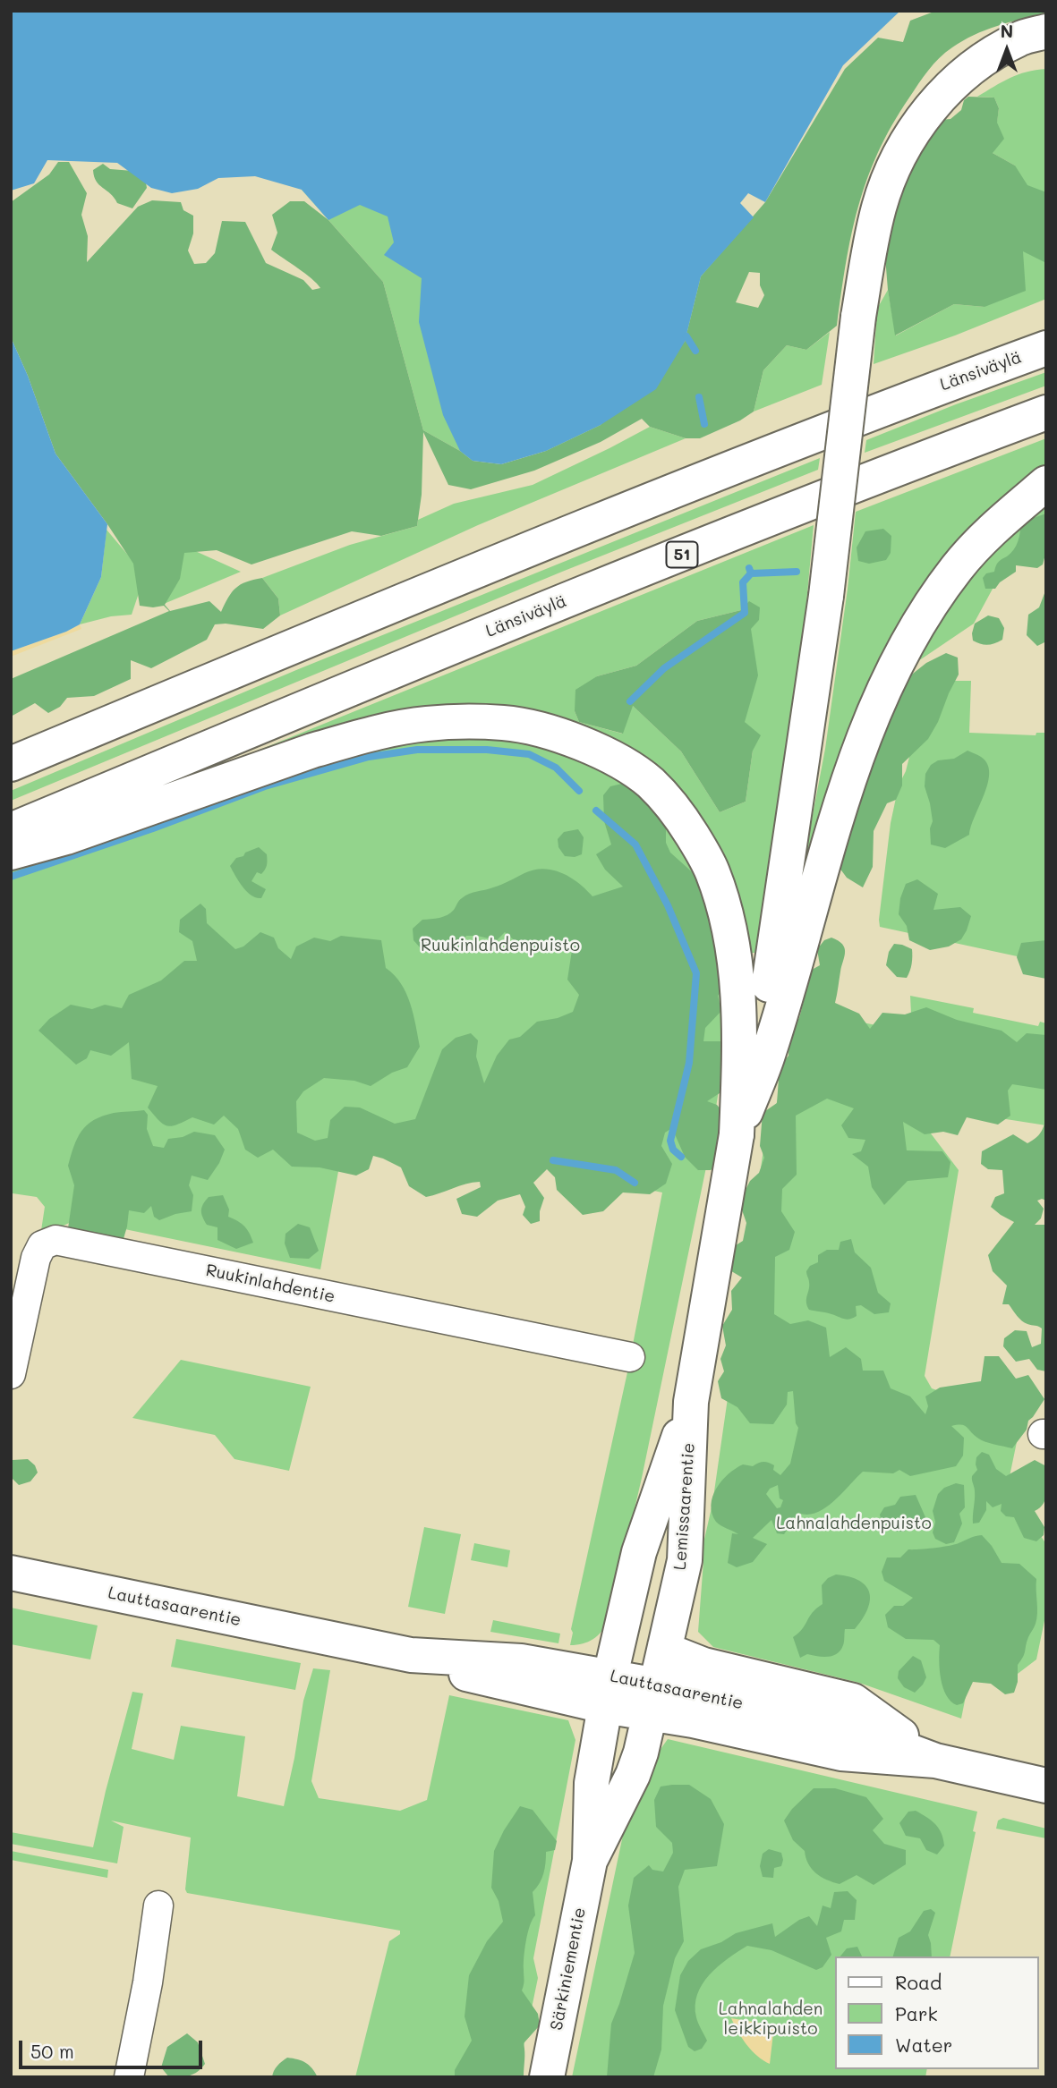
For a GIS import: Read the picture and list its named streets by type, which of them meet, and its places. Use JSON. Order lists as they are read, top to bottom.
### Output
{
  "streets": {
    "main road": [
      "Länsiväylä",
      "51",
      "Lemissaarentie",
      "Lauttasaarentie",
      "Särkiniementie"
    ],
    "street": ["Ruukinlahdentie"]
  },
  "crossings": [
    ["Lemissaarentie", "Lauttasaarentie"],
    ["Lemissaarentie", "Särkiniementie"],
    ["Lauttasaarentie", "Särkiniementie"]
  ],
  "parks": ["Ruukinlahdenpuisto", "Lahnalahdenpuisto", "Lahnalahden leikkipuisto"],
  "legend": ["Road", "Park", "Water"],
  "scale_bar": "50 m",
  "north": "top"
}
